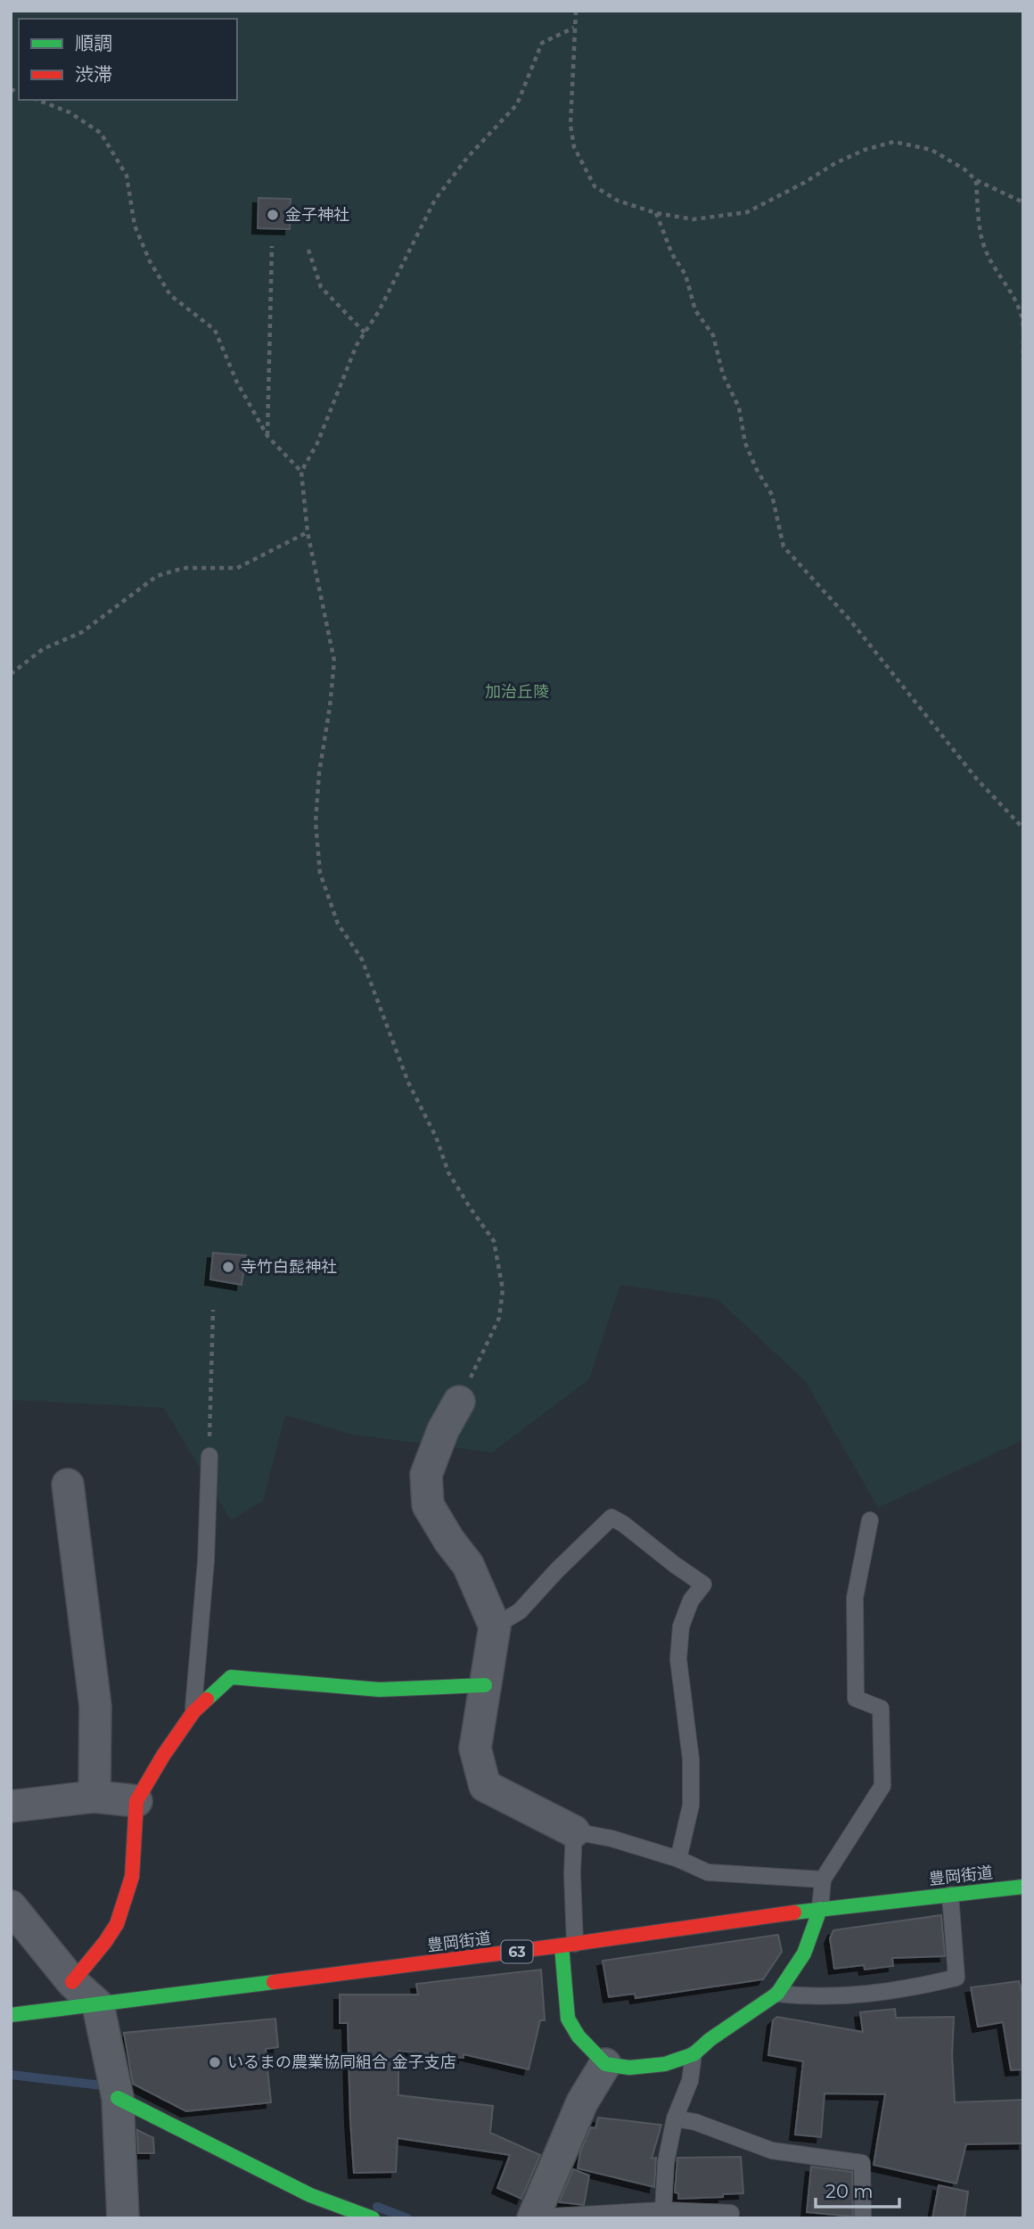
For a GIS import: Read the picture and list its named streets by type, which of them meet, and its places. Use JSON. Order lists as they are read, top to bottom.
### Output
{
  "streets": {
    "street": ["豊岡街道", "63"]
  },
  "parks": ["加治丘陵"],
  "places": ["金子神社", "寺竹白髭神社", "いるまの農業協同組合 金子支店"],
  "legend": ["順調", "渋滞"],
  "scale_bar": "20 m"
}
